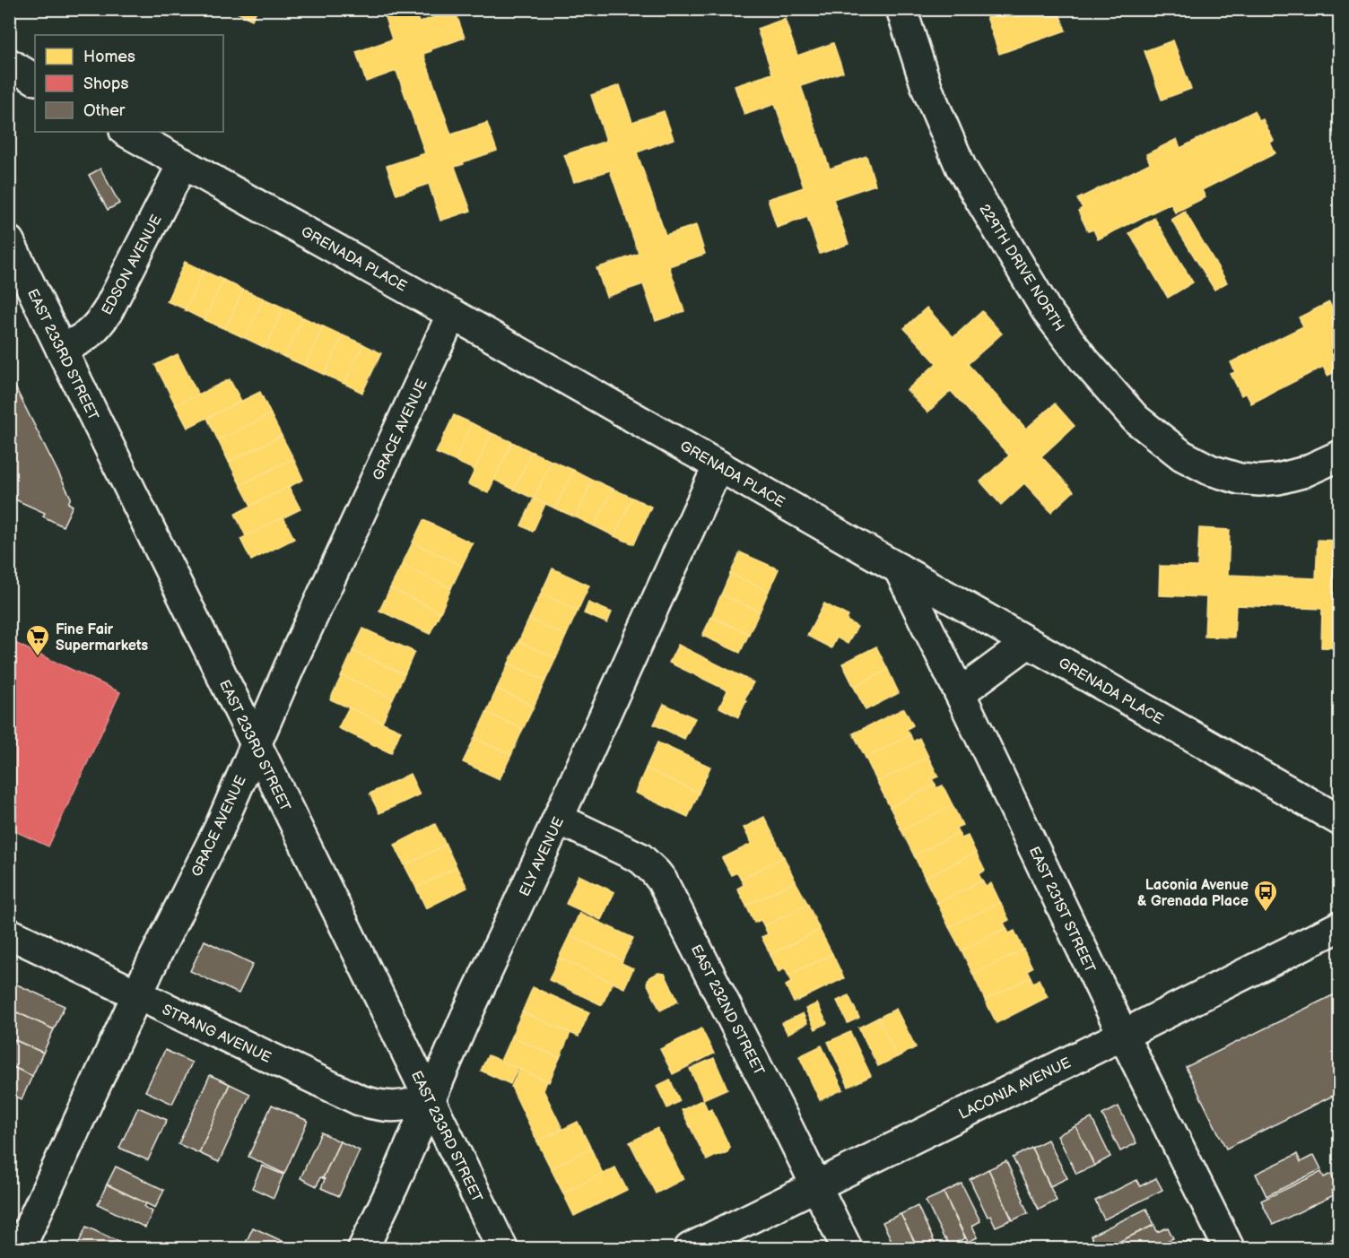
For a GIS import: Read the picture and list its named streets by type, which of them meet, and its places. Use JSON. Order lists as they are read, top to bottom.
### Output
{
  "streets": {
    "street": [
      "GRENADA PLACE",
      "EDSON AVENUE",
      "229TH DRIVE NORTH",
      "EAST 233RD STREET",
      "GRACE AVENUE",
      "ELY AVENUE",
      "EAST 231ST STREET",
      "EAST 232ND STREET",
      "STRANG AVENUE",
      "LACONIA AVENUE"
    ]
  },
  "crossings": [
    ["GRENADA PLACE", "EDSON AVENUE"],
    ["GRENADA PLACE", "GRACE AVENUE"],
    ["GRENADA PLACE", "ELY AVENUE"],
    ["GRENADA PLACE", "EAST 231ST STREET"],
    ["EDSON AVENUE", "EAST 233RD STREET"],
    ["EAST 233RD STREET", "GRACE AVENUE"],
    ["EAST 233RD STREET", "ELY AVENUE"],
    ["EAST 233RD STREET", "STRANG AVENUE"],
    ["GRACE AVENUE", "STRANG AVENUE"],
    ["ELY AVENUE", "EAST 232ND STREET"],
    ["ELY AVENUE", "STRANG AVENUE"],
    ["EAST 231ST STREET", "LACONIA AVENUE"],
    ["EAST 232ND STREET", "LACONIA AVENUE"]
  ],
  "places": {
    "supermarket": ["Fine Fair Supermarkets"],
    "bus stop": ["Laconia Avenue & Grenada Place"]
  },
  "legend": ["Homes", "Shops", "Other"]
}
